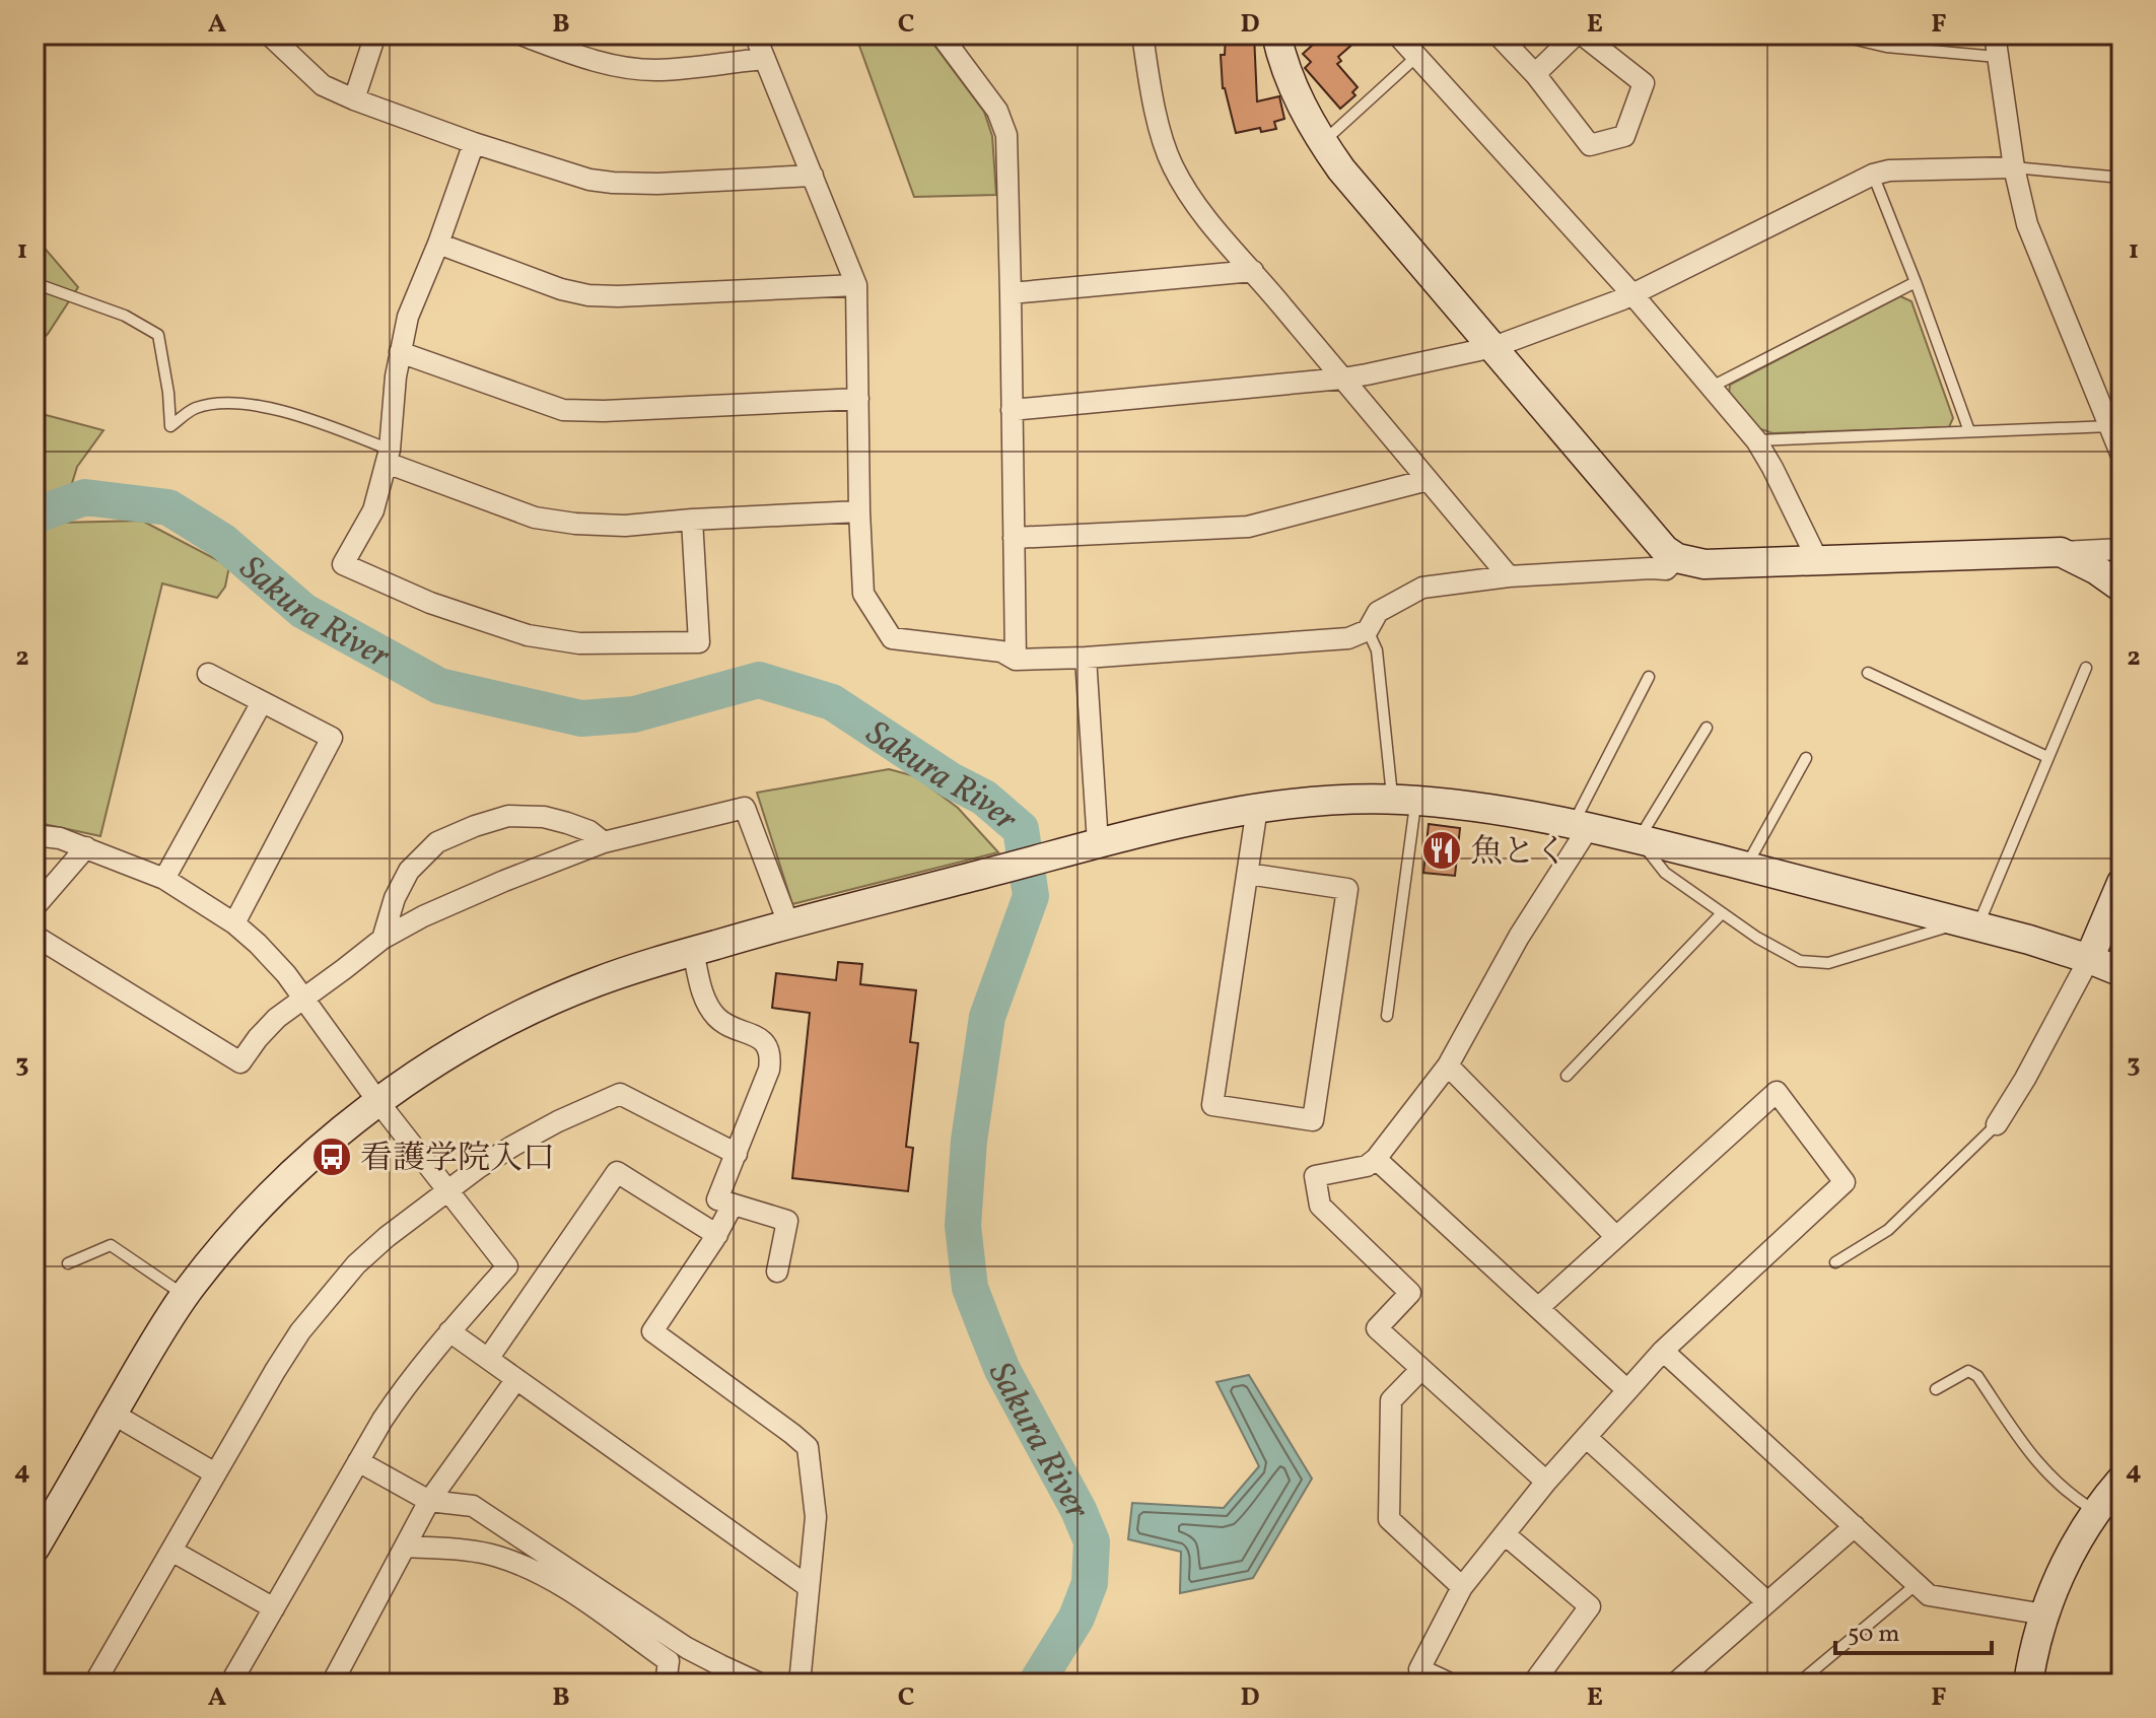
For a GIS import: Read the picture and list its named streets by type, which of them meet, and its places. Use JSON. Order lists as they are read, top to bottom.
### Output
{
  "water": ["Sakura River"],
  "places": {
    "restaurant": ["魚とく"],
    "bus stop": ["看護学院入口"]
  },
  "scale_bar": "50 m",
  "grid": {
    "columns": [
      "A",
      "B",
      "C",
      "D",
      "E",
      "F"
    ],
    "rows": [
      "1",
      "2",
      "3",
      "4"
    ]
  }
}
